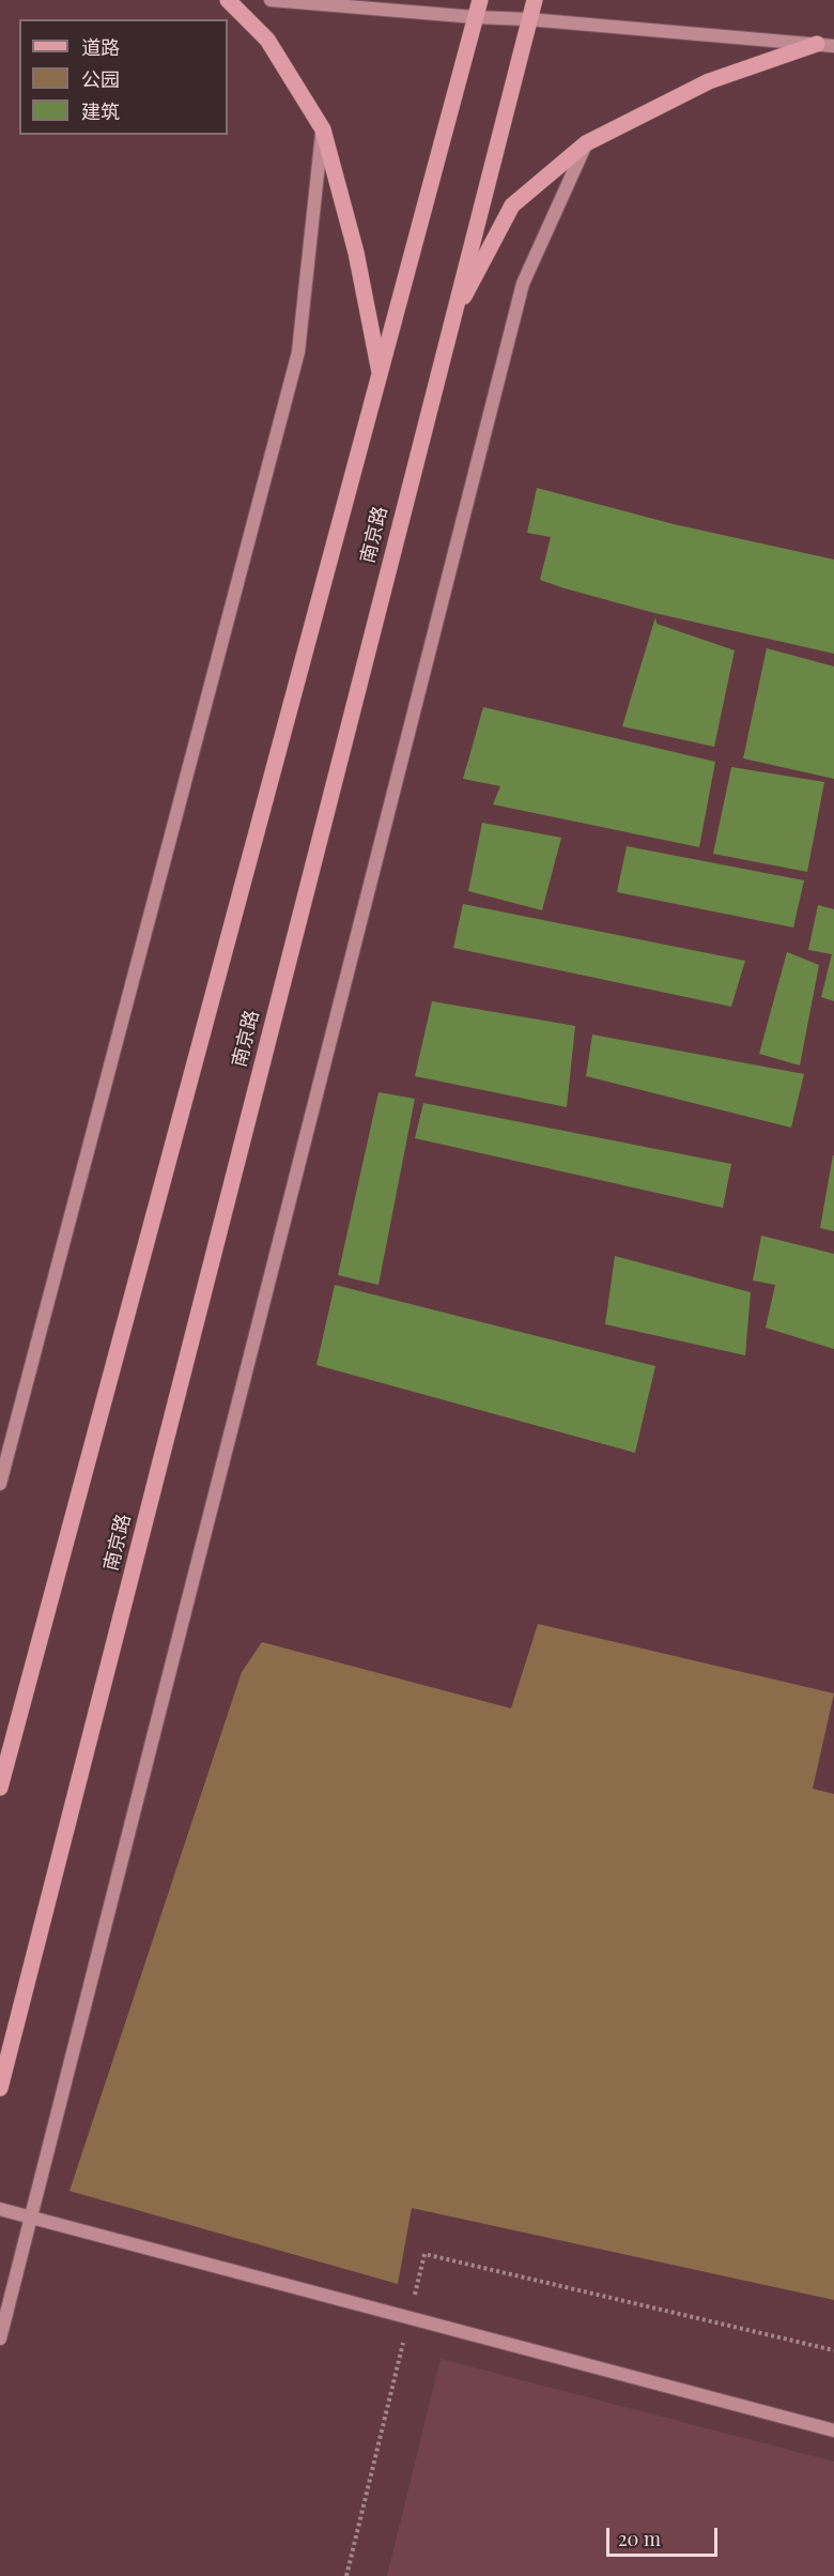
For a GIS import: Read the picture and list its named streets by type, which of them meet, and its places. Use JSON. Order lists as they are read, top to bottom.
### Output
{
  "streets": {
    "main road": ["南京路"]
  },
  "legend": ["道路", "公园", "建筑"],
  "scale_bar": "20 m"
}
